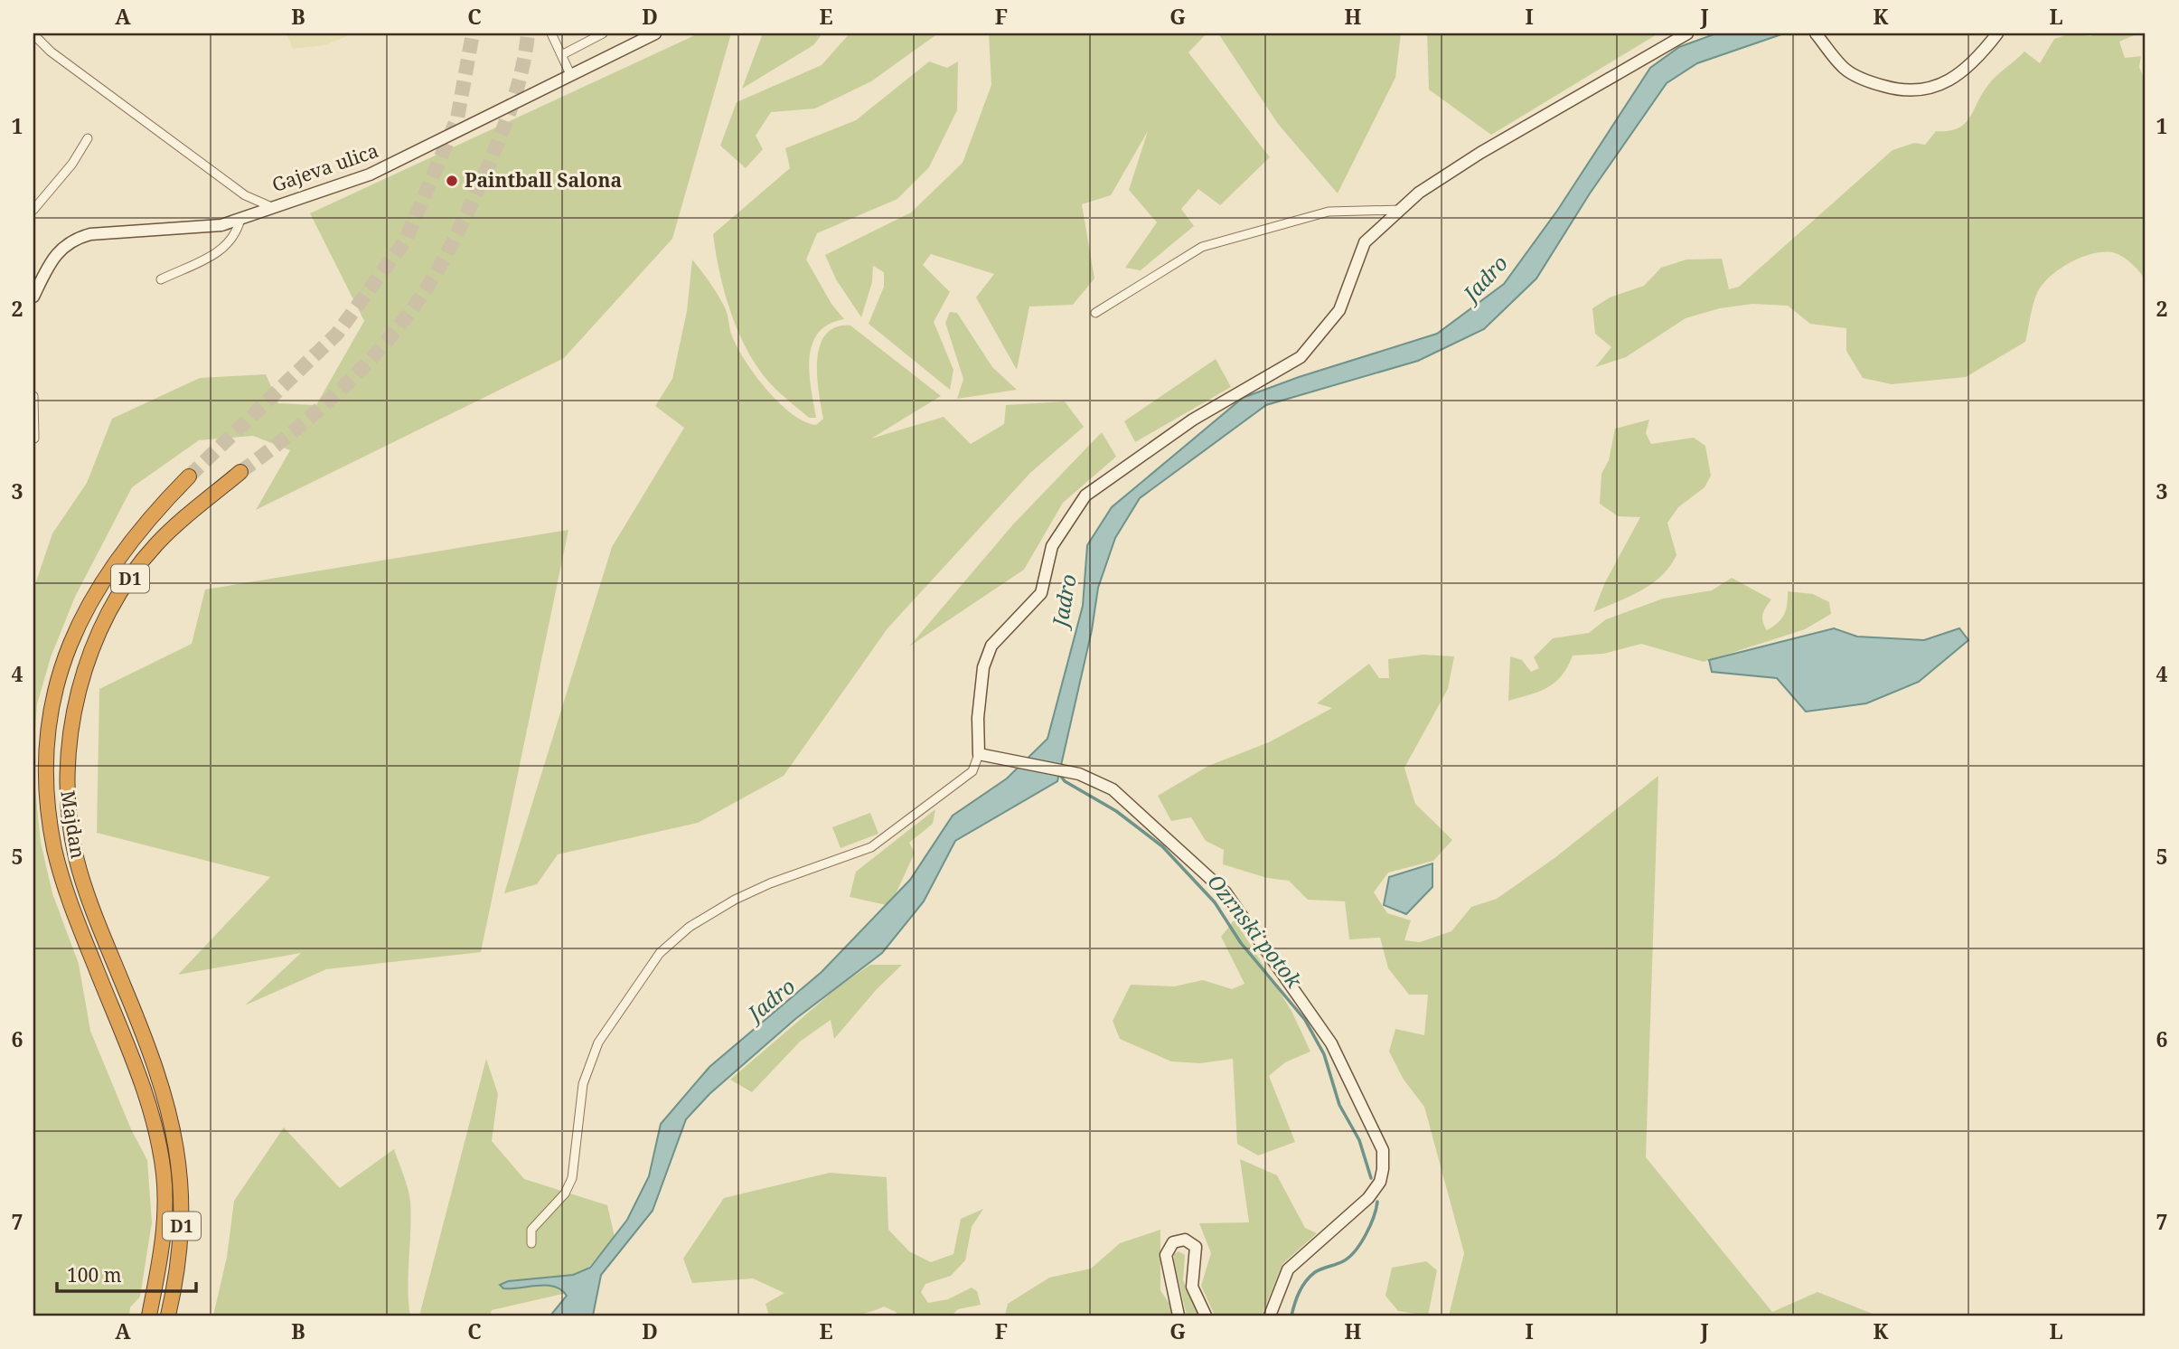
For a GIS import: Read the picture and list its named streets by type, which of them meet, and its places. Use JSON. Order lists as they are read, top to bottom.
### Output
{
  "streets": {
    "highway": ["D1", "Majdan"],
    "street": ["Gajeva ulica"]
  },
  "water": ["Jadro", "Ozrnski potok"],
  "places": ["Paintball Salona"],
  "scale_bar": "100 m",
  "grid": {
    "columns": [
      "A",
      "B",
      "C",
      "D",
      "E",
      "F",
      "G",
      "H",
      "I",
      "J",
      "K",
      "L"
    ],
    "rows": [
      "1",
      "2",
      "3",
      "4",
      "5",
      "6",
      "7"
    ]
  }
}
